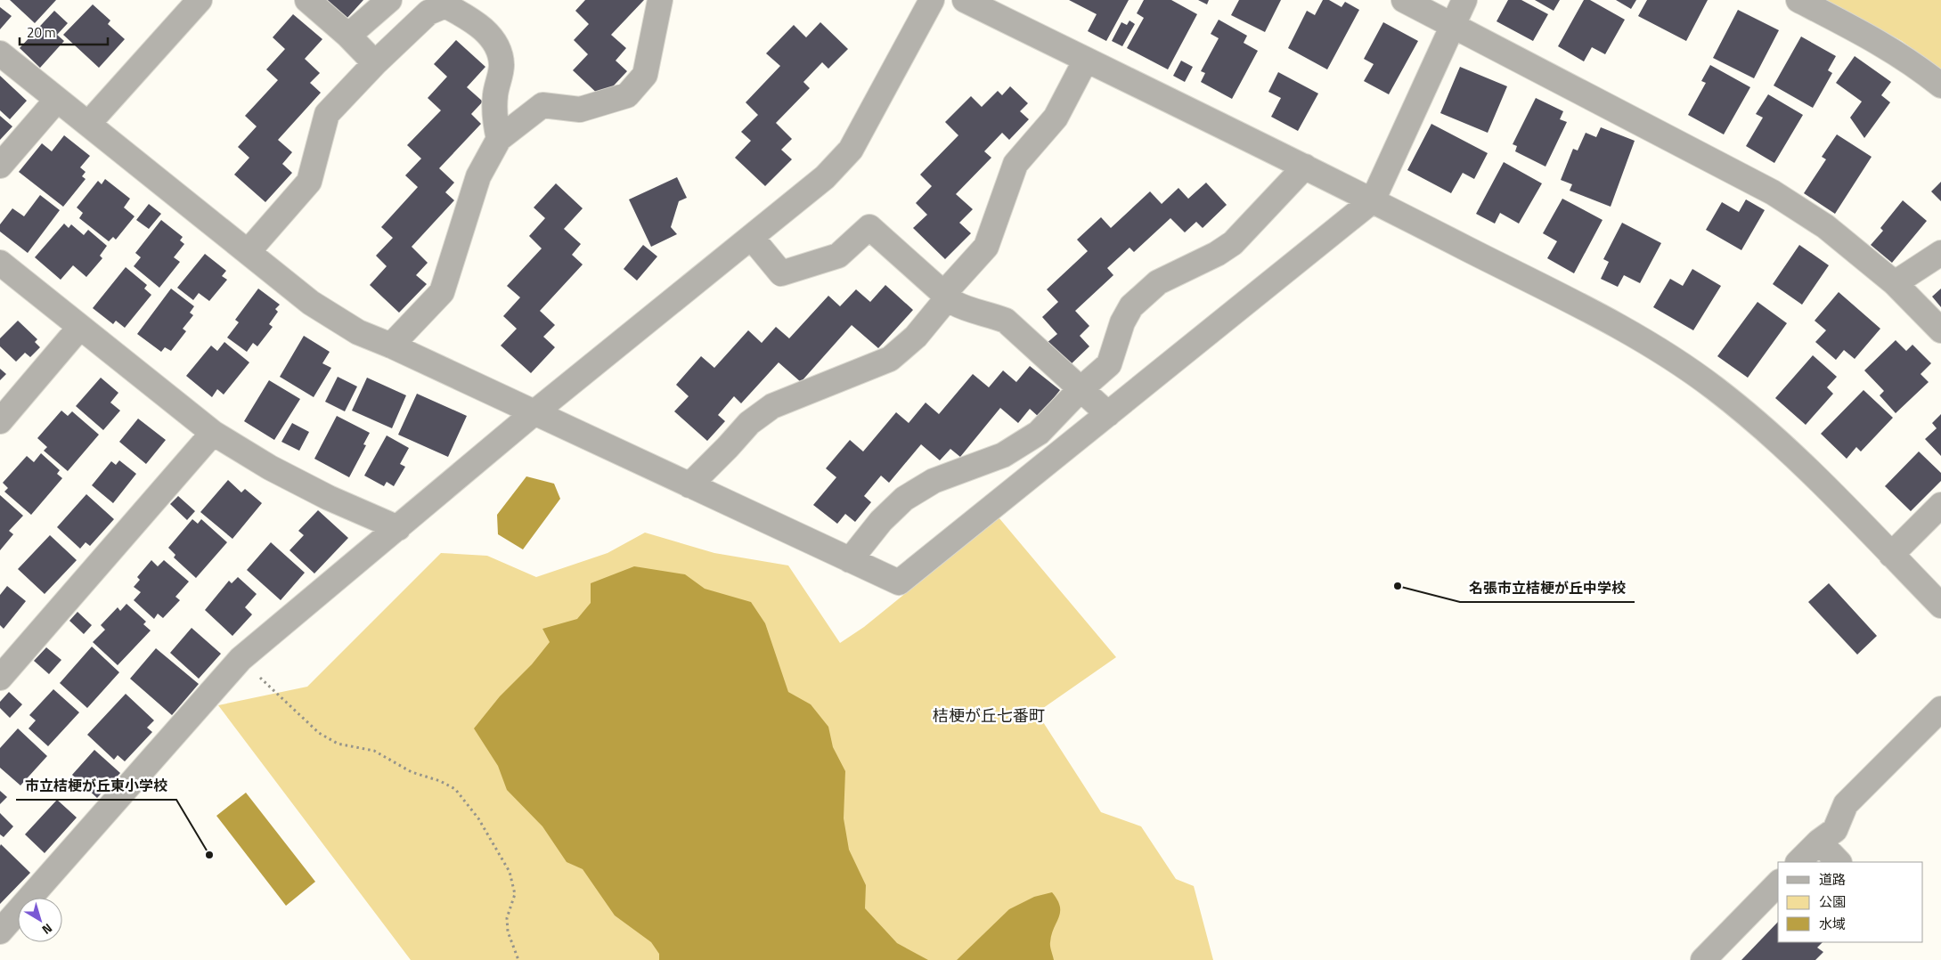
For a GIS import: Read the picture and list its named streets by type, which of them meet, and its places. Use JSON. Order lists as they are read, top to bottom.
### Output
{
  "districts": ["桔梗が丘七番町"],
  "places": ["名張市立桔梗が丘中学校", "市立桔梗が丘東小学校"],
  "legend": ["道路", "公園", "水域"],
  "scale_bar": "20 m",
  "north": "bottom right"
}
